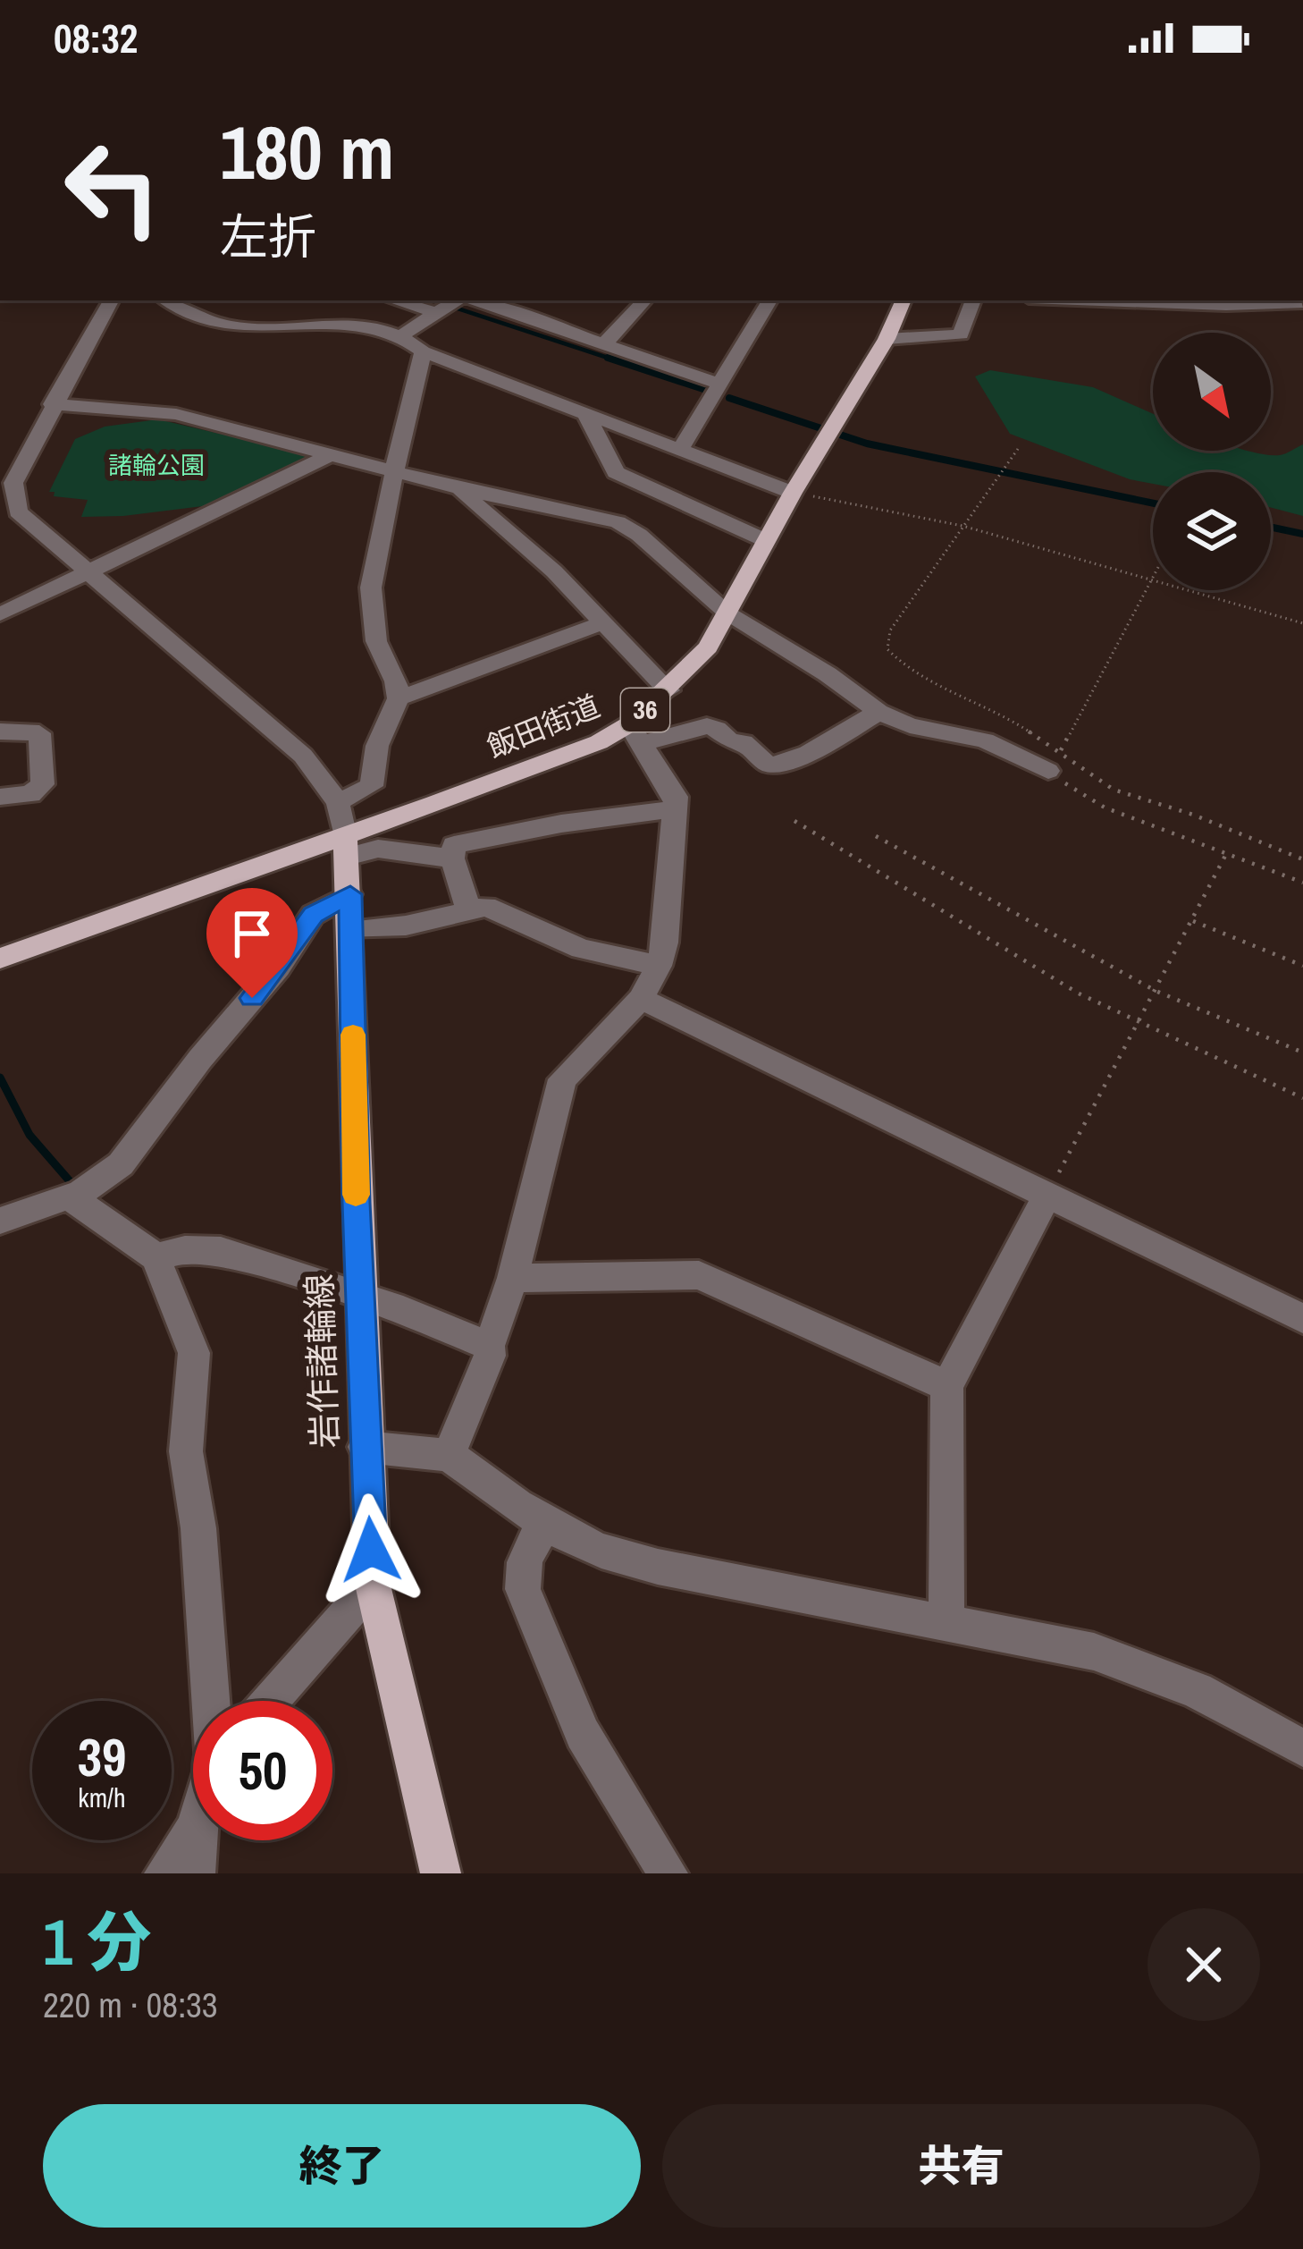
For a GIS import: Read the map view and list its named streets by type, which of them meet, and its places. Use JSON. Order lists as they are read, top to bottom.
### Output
{
  "streets": {
    "main road": ["36", "飯田街道", "岩作諸輪線"]
  },
  "crossings": [
    ["飯田街道", "岩作諸輪線"]
  ],
  "parks": ["諸輪公園"],
  "north": "bottom right",
  "page": {
    "status": "08:32",
    "turn": ["180 m", "左折"],
    "speed": "39 km/h",
    "limit": "50",
    "heading": ["1 分", "220 m · 08:33"],
    "buttons": ["終了", "共有"]
  }
}
